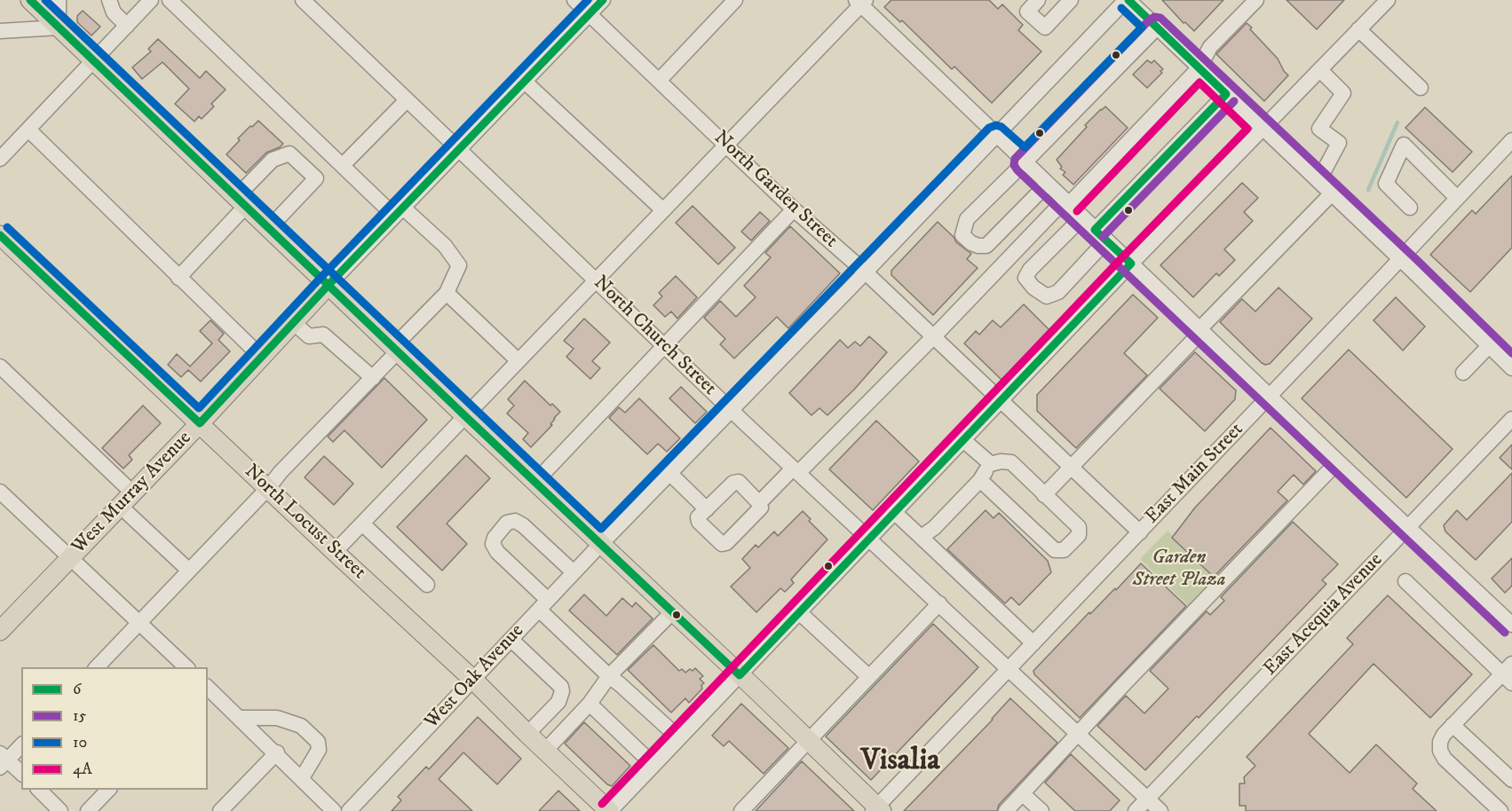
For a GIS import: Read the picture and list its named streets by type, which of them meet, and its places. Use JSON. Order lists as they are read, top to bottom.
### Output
{
  "streets": {
    "main road": ["West Murray Avenue", "North Locust Street"],
    "street": [
      "North Garden Street",
      "North Church Street",
      "East Main Street",
      "East Acequia Avenue",
      "West Oak Avenue"
    ]
  },
  "crossings": [
    ["North Garden Street", "East Main Street"],
    ["North Garden Street", "West Oak Avenue"],
    ["North Church Street", "East Main Street"],
    ["North Church Street", "East Acequia Avenue"],
    ["North Church Street", "West Oak Avenue"],
    ["West Murray Avenue", "North Locust Street"],
    ["North Locust Street", "West Oak Avenue"]
  ],
  "districts": ["Visalia"],
  "parks": ["Garden Street Plaza"],
  "lines": [
    "transit line 6",
    "transit line 10",
    "transit line 15",
    "transit line 4A"
  ],
  "legend": [
    "6",
    "15",
    "10",
    "4A"
  ]
}
